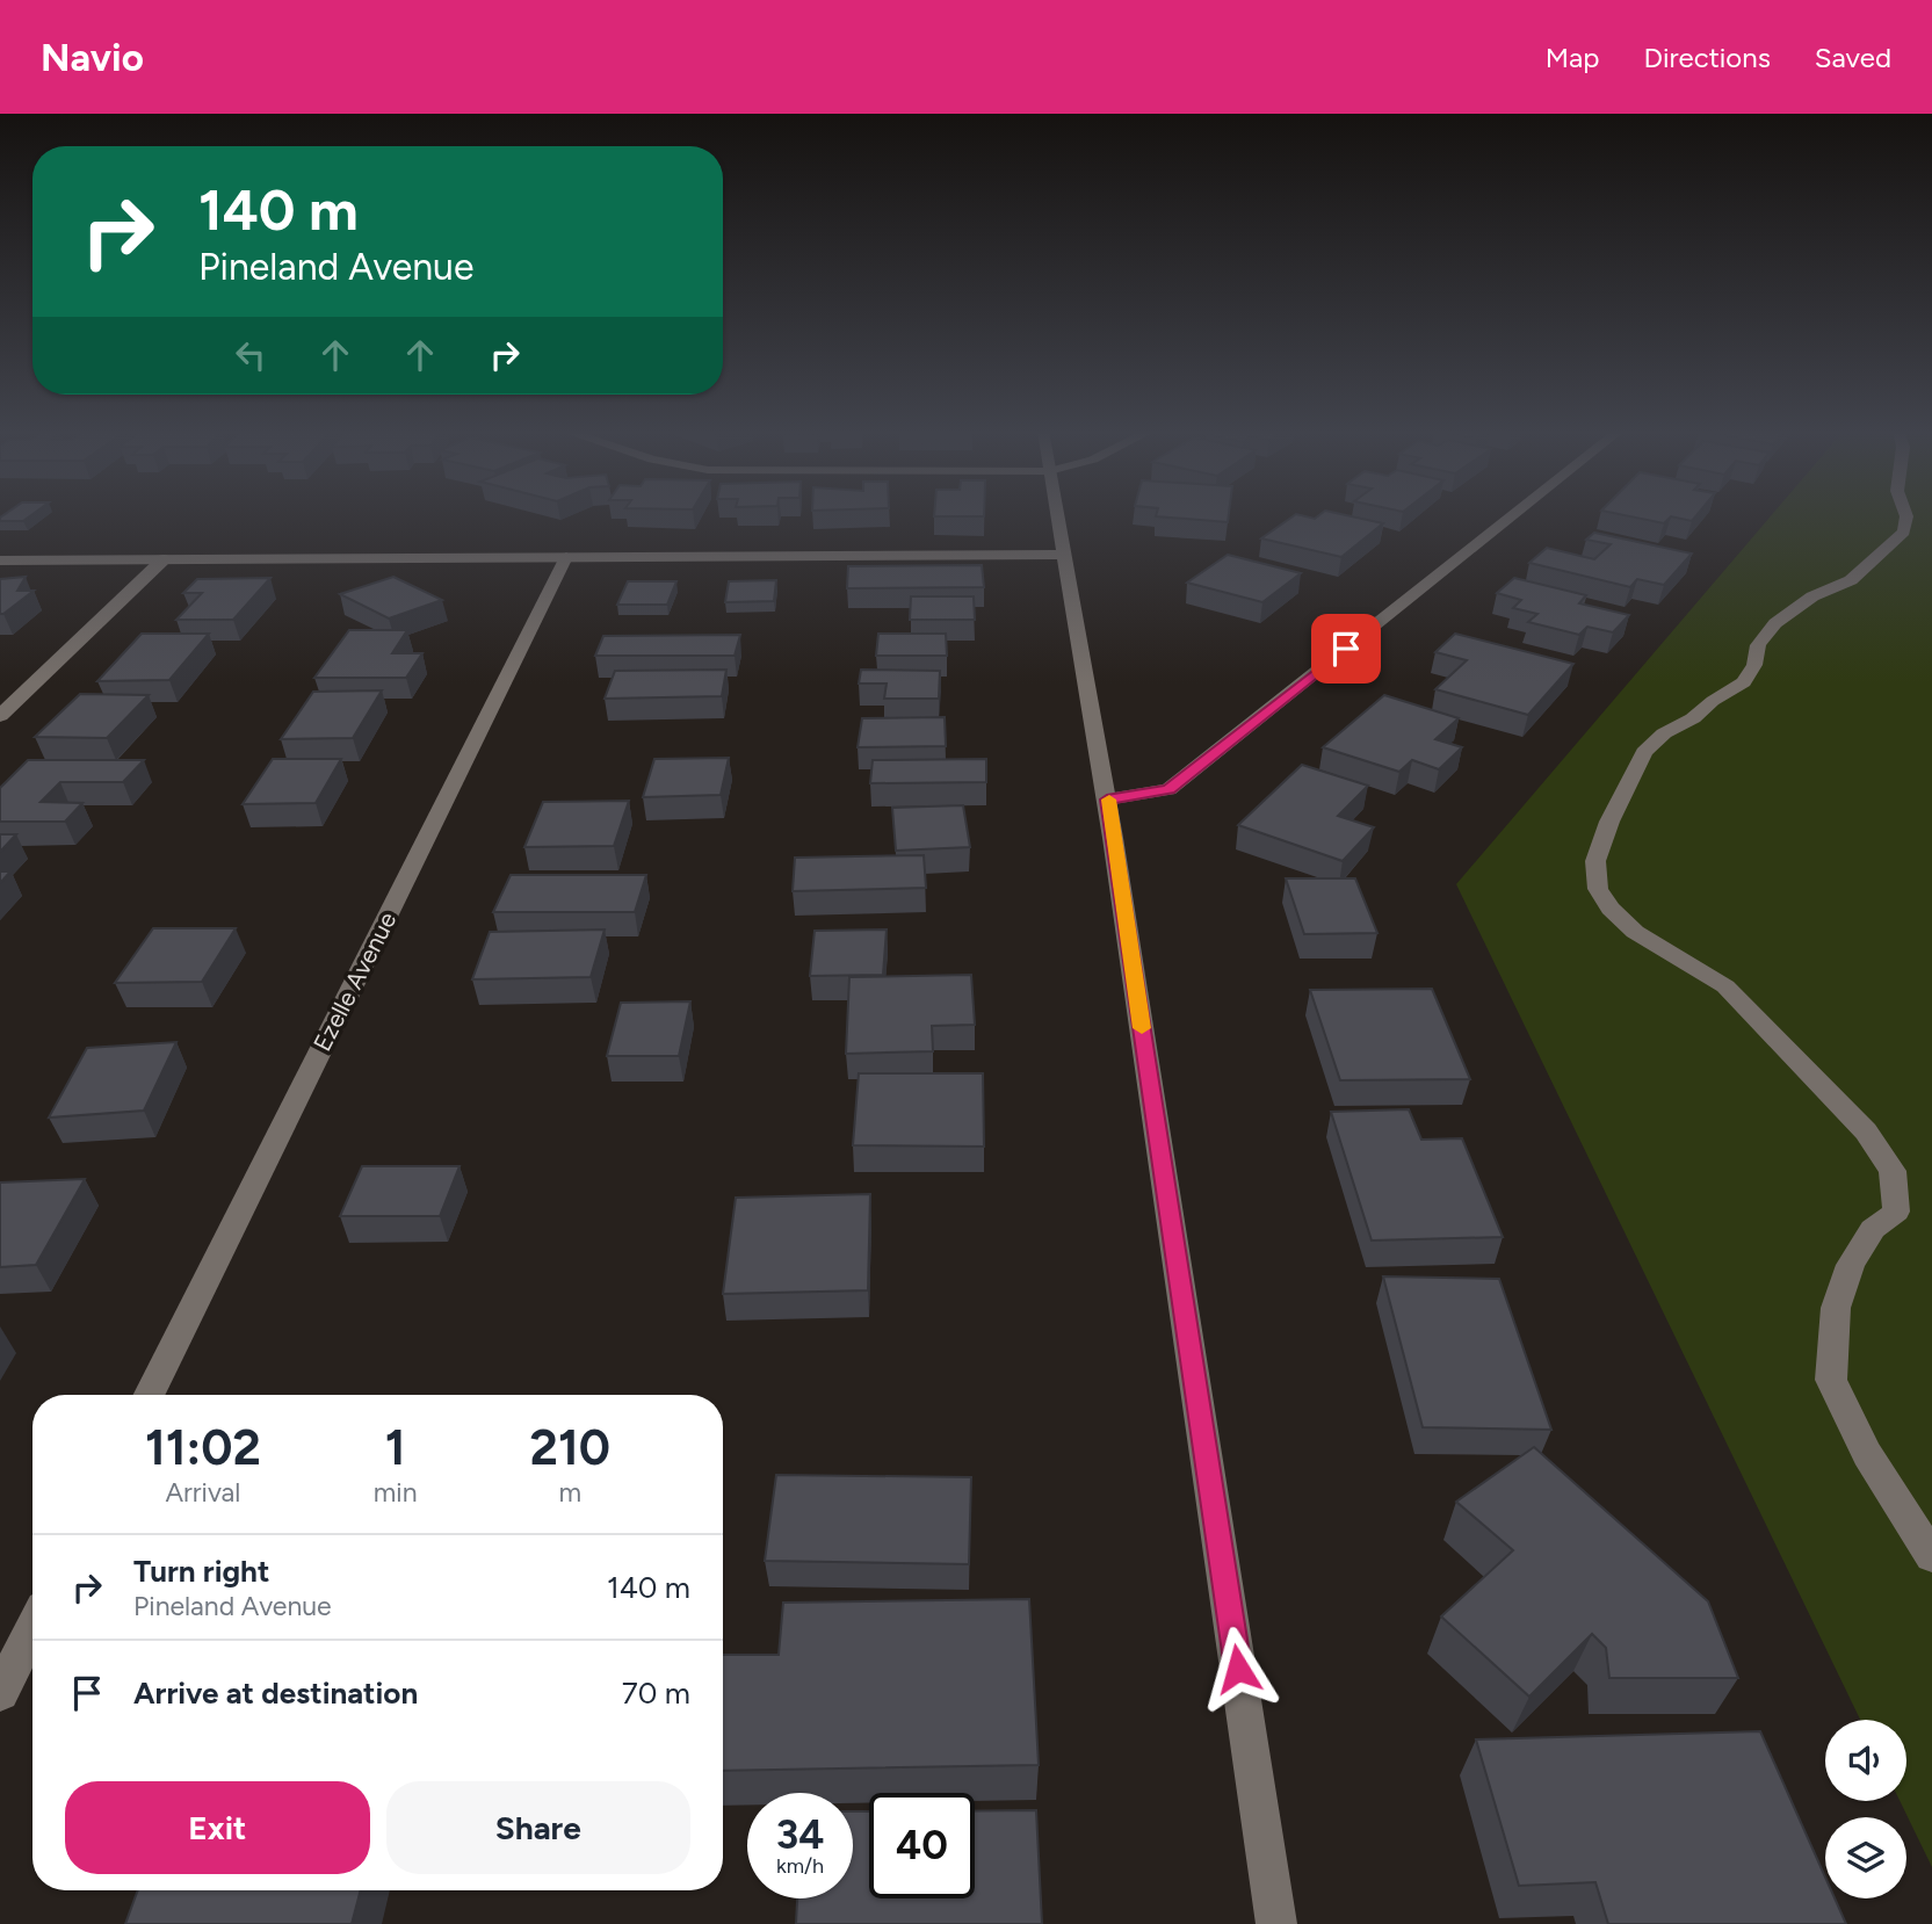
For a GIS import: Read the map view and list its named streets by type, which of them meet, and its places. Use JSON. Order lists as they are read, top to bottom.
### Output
{
  "streets": {
    "street": ["Ezelle Avenue"]
  },
  "page": {
    "header": "Navio",
    "nav": ["Map", "Directions", "Saved"],
    "turn": ["140 m", "Pineland Avenue"],
    "eta": [
      "11:02",
      "Arrival",
      "1",
      "min",
      "210",
      "m"
    ],
    "list": [
      {
        "name": "Turn right",
        "note": "Pineland Avenue",
        "value": "140 m"
      },
      {
        "name": "Arrive at destination",
        "value": "70 m"
      }
    ],
    "buttons": ["Exit", "Share"],
    "speed": "34 km/h",
    "limit": "40"
  }
}
